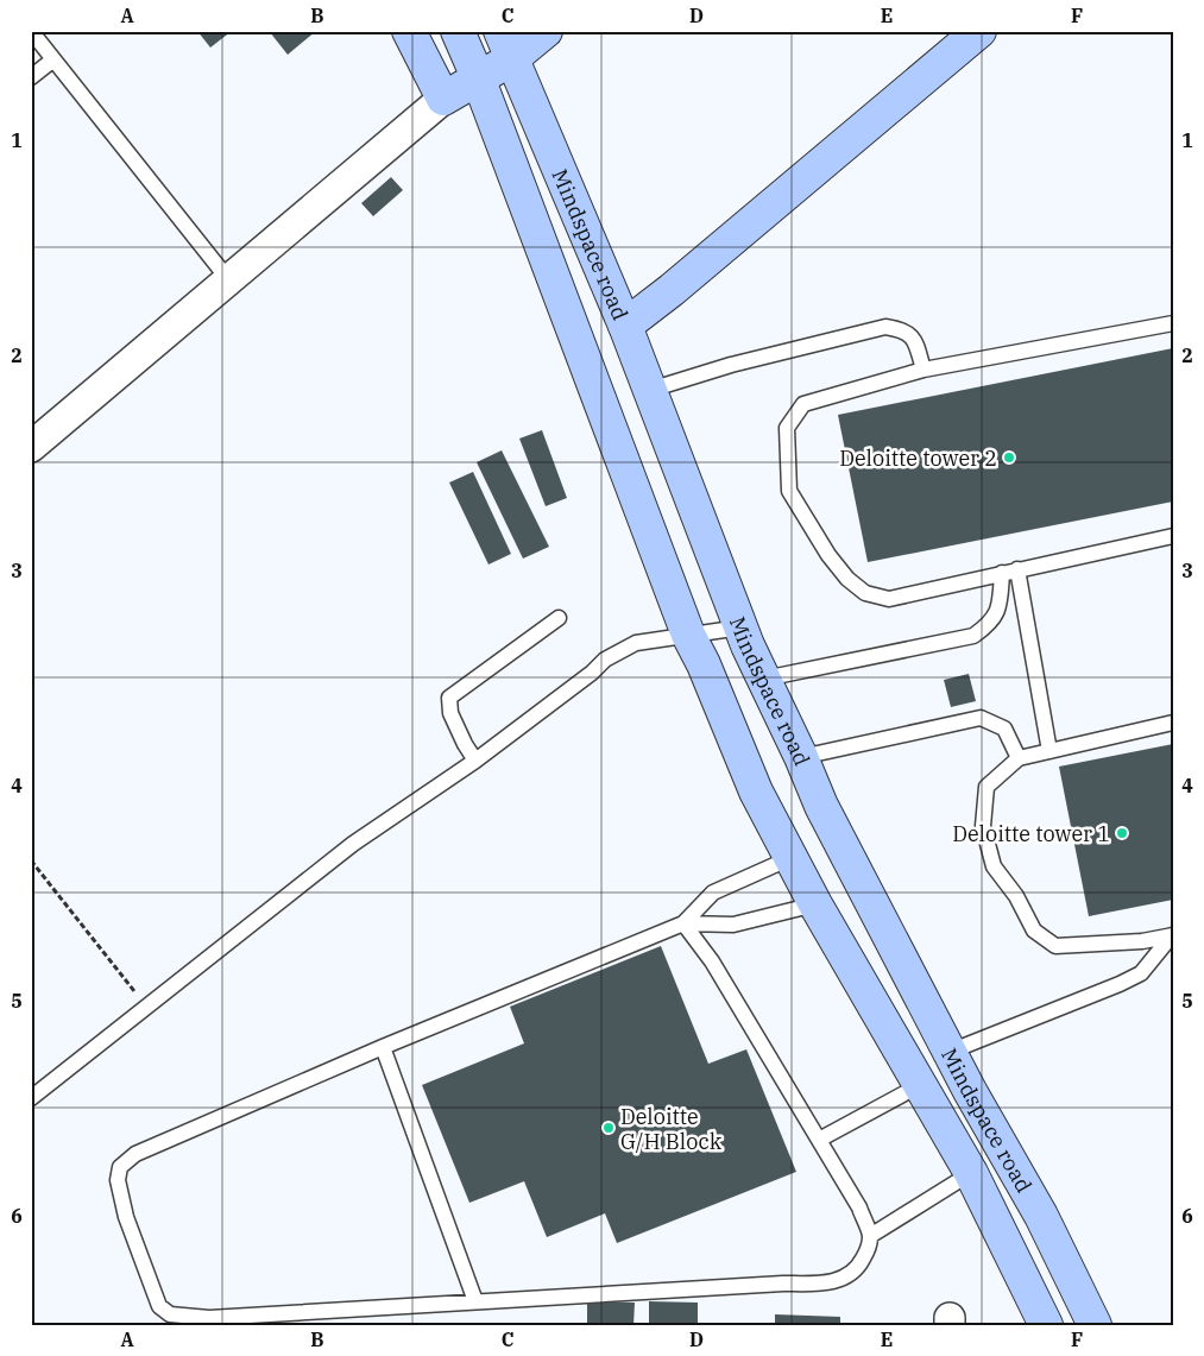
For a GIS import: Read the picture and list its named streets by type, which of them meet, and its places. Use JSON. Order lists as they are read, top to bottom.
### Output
{
  "streets": {
    "main road": ["Mindspace road"]
  },
  "places": ["Deloitte tower 2", "Deloitte tower 1", "Deloitte G/H Block"],
  "grid": {
    "columns": [
      "A",
      "B",
      "C",
      "D",
      "E",
      "F"
    ],
    "rows": [
      "1",
      "2",
      "3",
      "4",
      "5",
      "6"
    ]
  }
}
